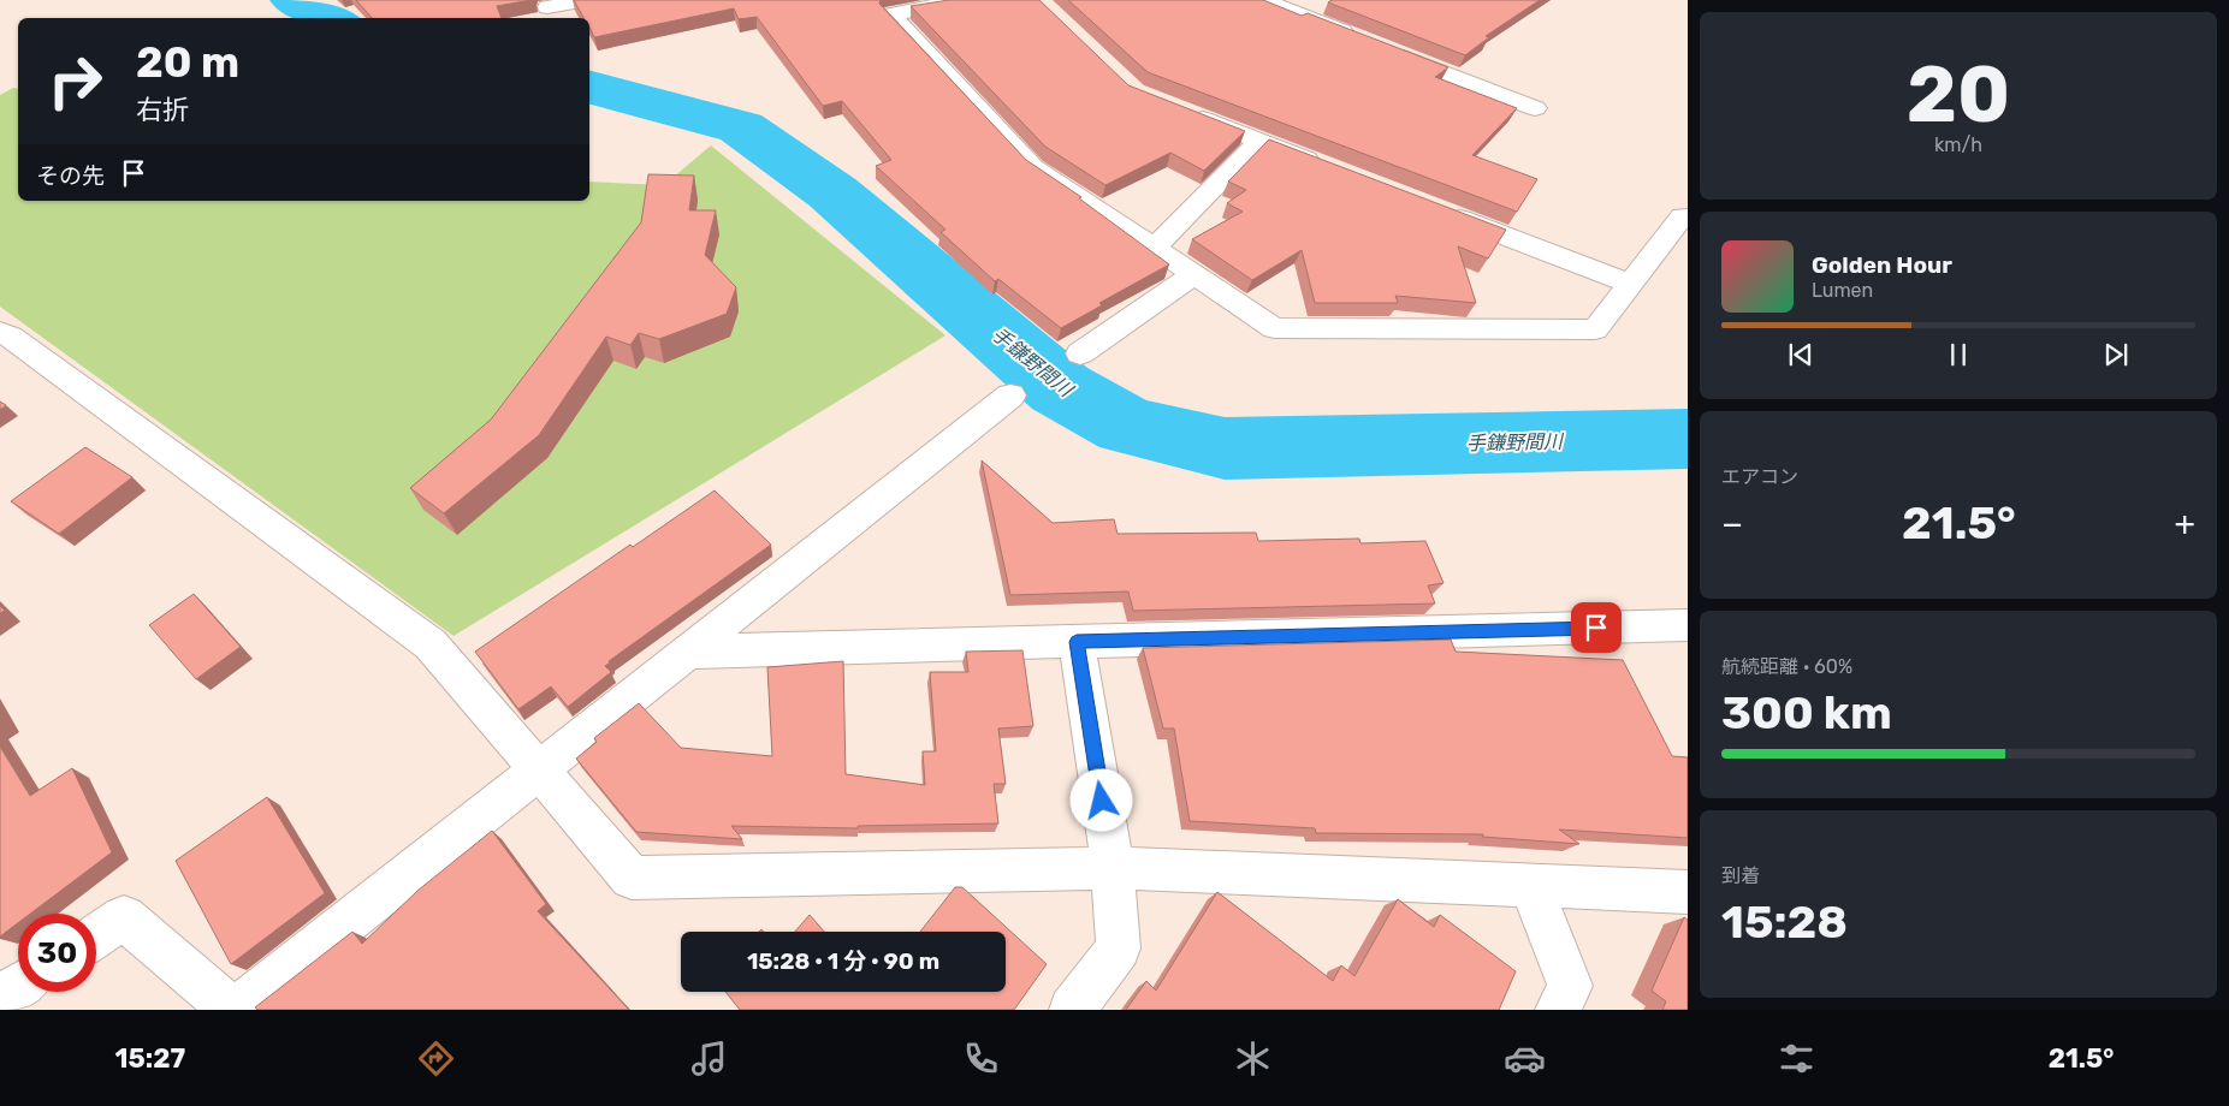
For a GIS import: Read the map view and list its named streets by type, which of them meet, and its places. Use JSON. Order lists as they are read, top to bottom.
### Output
{
  "water": ["手鎌野間川"],
  "page": {
    "tile": [
      ["20", "km/h"],
      "エアコン",
      ["航続距離 · 60%", "300 km"],
      ["到着", "15:28"]
    ],
    "turn": ["20 m", "右折"],
    "then": "その先",
    "song": ["Golden Hour", "Lumen"],
    "heat": ["−", "21.5°", "+"],
    "limit": "30",
    "trip": "15:28 · 1 分 · 90 m",
    "tabs": ["15:27", "21.5°"]
  }
}
